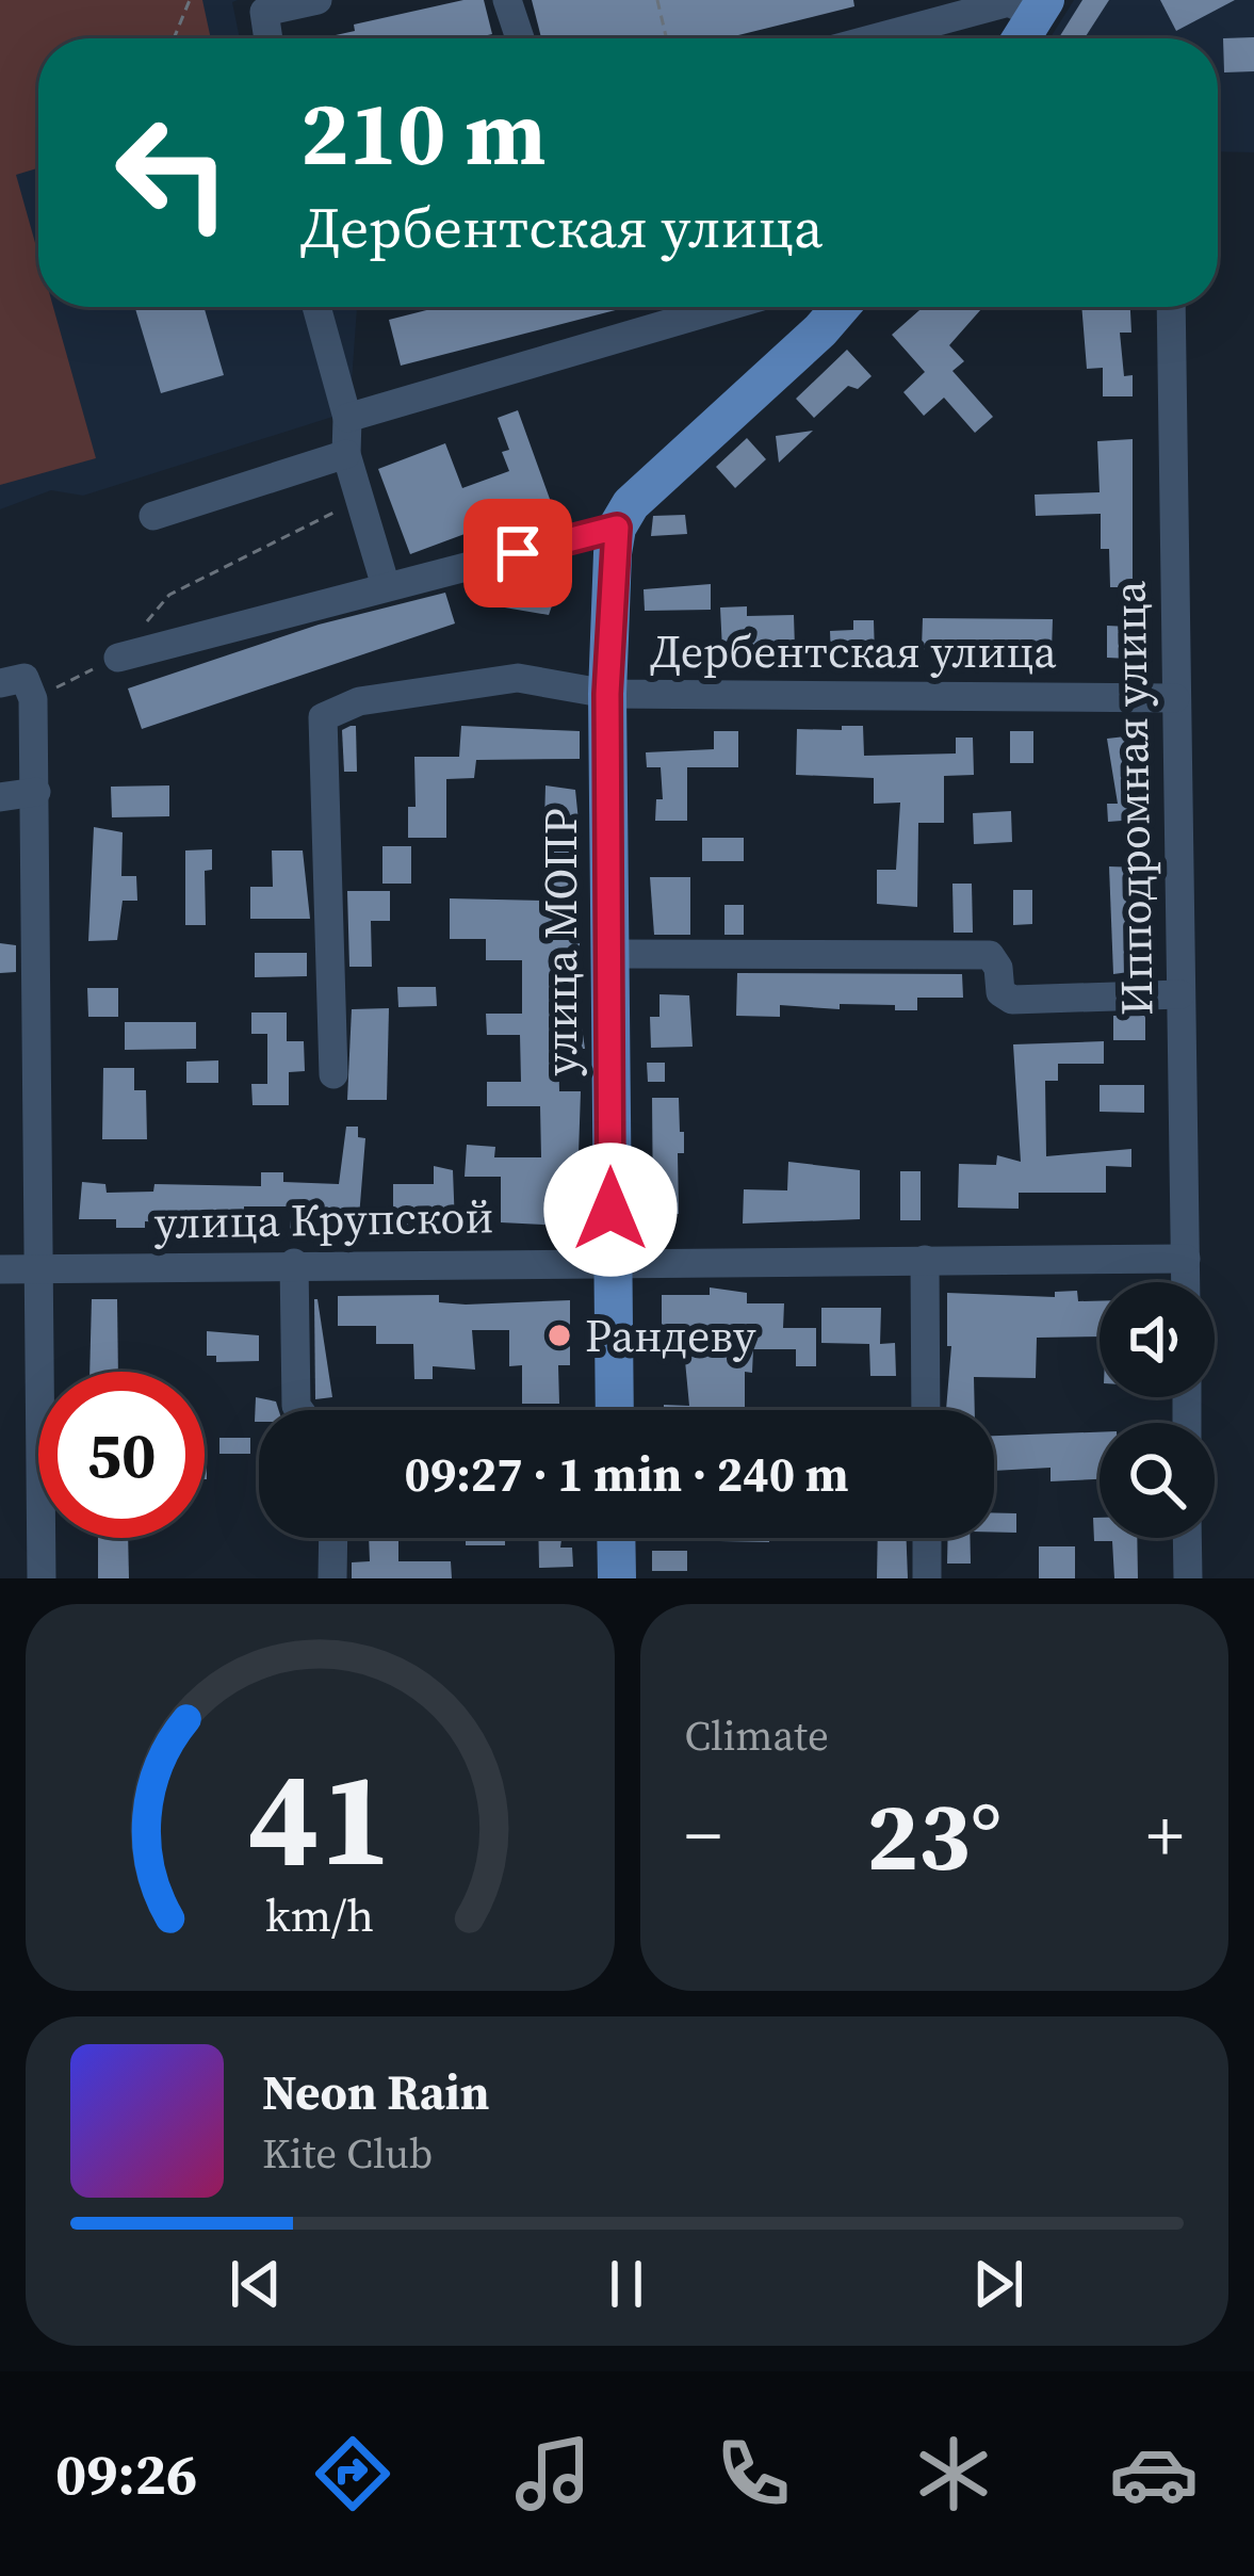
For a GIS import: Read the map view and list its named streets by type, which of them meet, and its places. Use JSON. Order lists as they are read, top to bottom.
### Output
{
  "streets": {
    "main road": ["улица МОПР"],
    "street": ["Дербентская улица", "Ипподромная улица", "улица Крупской"]
  },
  "crossings": [
    ["Дербентская улица", "Ипподромная улица"],
    ["Дербентская улица", "улица МОПР"],
    ["Ипподромная улица", "улица Крупской"],
    ["улица МОПР", "улица Крупской"]
  ],
  "places": ["Рандеву"],
  "page": {
    "turn": ["210 m", "Дербентская улица"],
    "limit": "50",
    "trip": "09:27 · 1 min · 240 m",
    "tile": "Climate",
    "heat": ["−", "23°", "+"],
    "song": ["Neon Rain", "Kite Club"],
    "tabs": "09:26",
    "gauge": ["41", "km/h"]
  }
}
